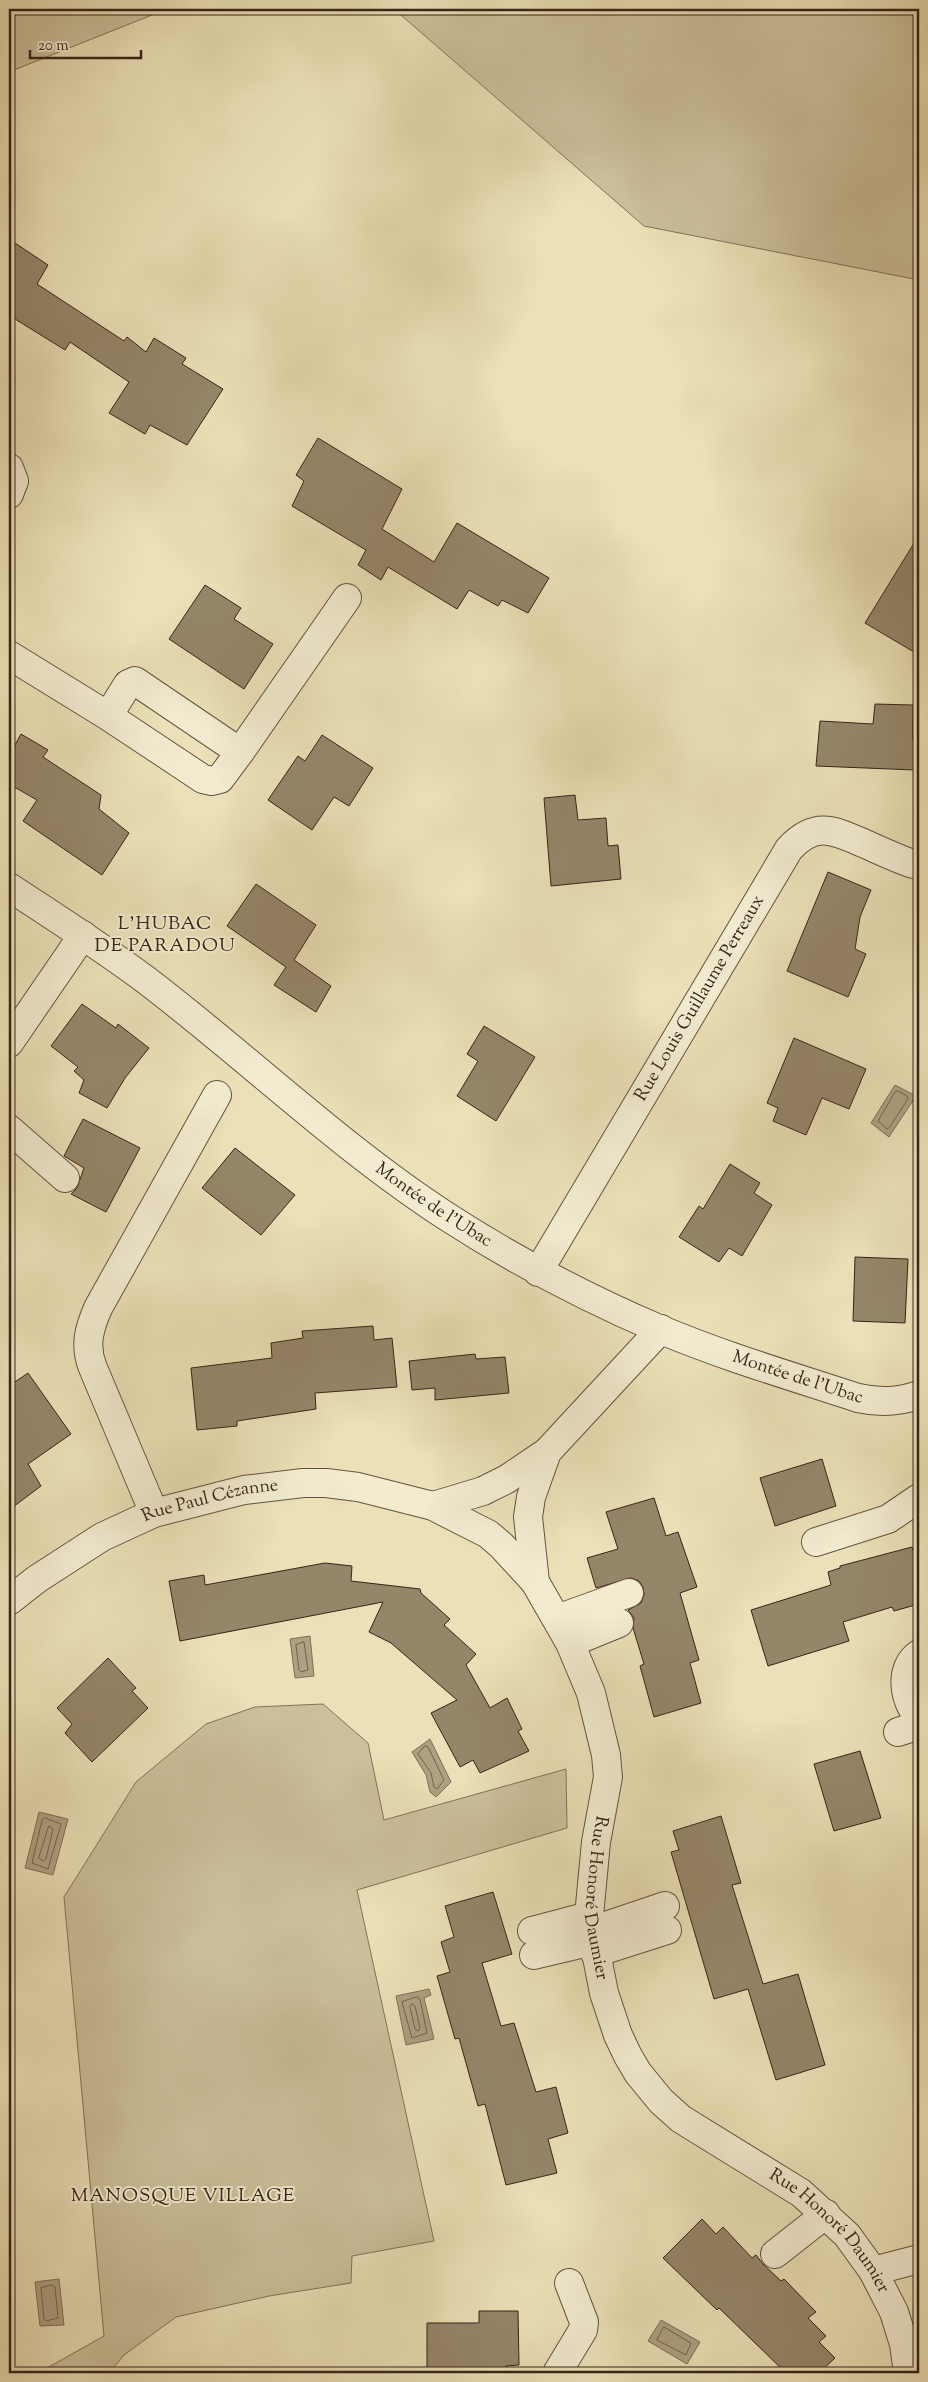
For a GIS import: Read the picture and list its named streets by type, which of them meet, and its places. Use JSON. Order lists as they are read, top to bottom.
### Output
{
  "streets": {
    "street": [
      "Rue Louis Guillaume Perreaux",
      "Montée de l'Ubac",
      "Rue Paul Cézanne",
      "Rue Honoré Daumier"
    ]
  },
  "crossings": [
    ["Rue Louis Guillaume Perreaux", "Montée de l'Ubac"],
    ["Montée de l'Ubac", "Rue Honoré Daumier"],
    ["Rue Paul Cézanne", "Rue Honoré Daumier"]
  ],
  "districts": ["L'HUBAC DE PARADOU", "MANOSQUE VILLAGE"],
  "scale_bar": "20 m"
}
